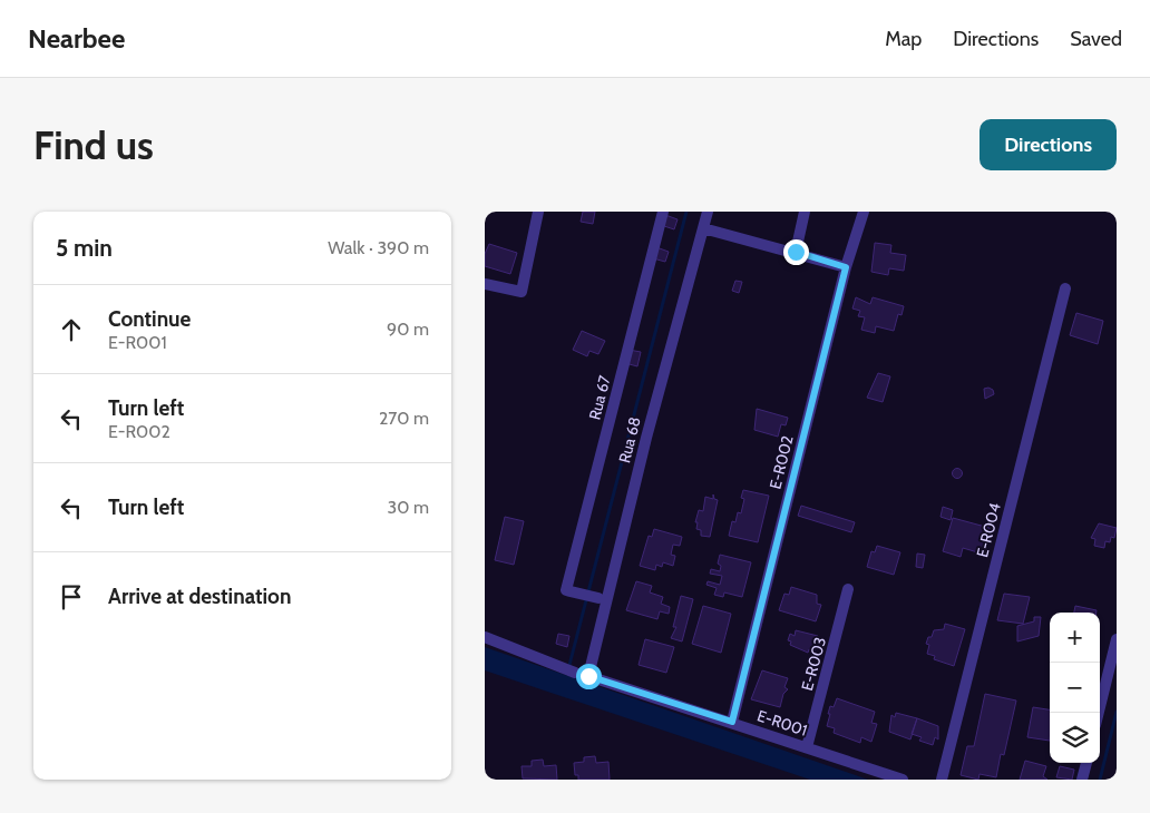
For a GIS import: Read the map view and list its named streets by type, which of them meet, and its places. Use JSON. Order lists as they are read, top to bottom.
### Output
{
  "streets": {
    "street": [
      "Rua 67",
      "Rua 68",
      "E-R002",
      "E-R004",
      "E-R003",
      "E-R001"
    ]
  },
  "crossings": [
    ["Rua 68", "E-R001"],
    ["E-R002", "E-R001"],
    ["E-R003", "E-R001"]
  ],
  "page": {
    "header": "Nearbee",
    "nav": ["Map", "Directions", "Saved"],
    "buttons": "Directions",
    "title": "Find us",
    "heading": ["5 min", "Walk · 390 m"],
    "list": [
      ["Continue", "E-R001", "90 m"],
      ["Turn left", "E-R002", "270 m"],
      ["Turn left", "30 m"],
      "Arrive at destination"
    ],
    "map_buttons": ["+", "−"]
  }
}
